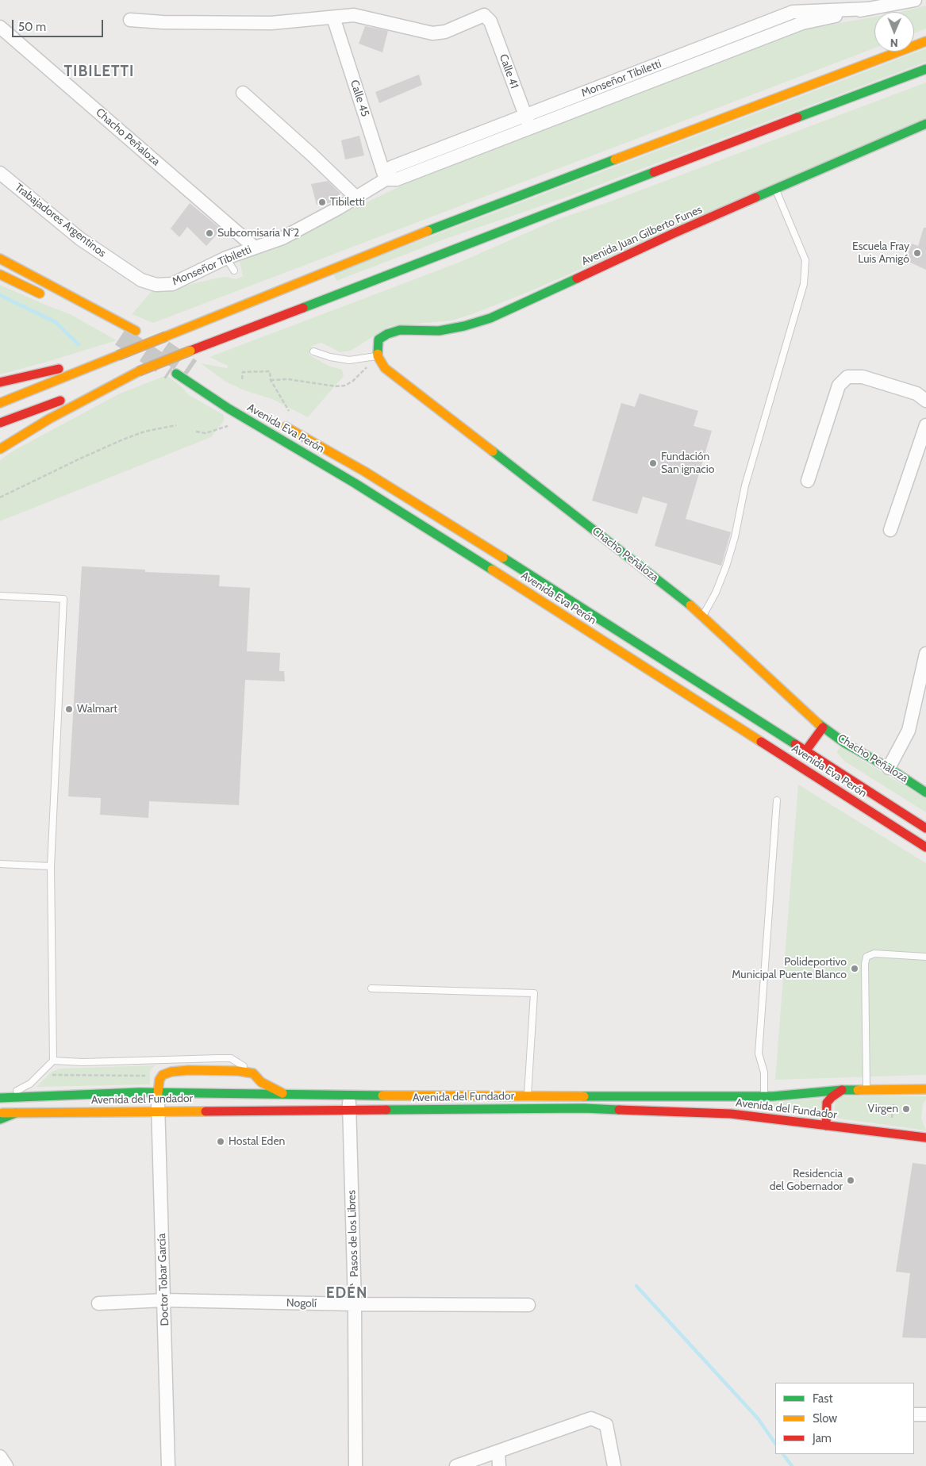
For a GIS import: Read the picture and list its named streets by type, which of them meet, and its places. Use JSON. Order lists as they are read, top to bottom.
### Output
{
  "streets": {
    "main road": [
      "Chacho Peñaloza",
      "Avenida Juan Gilberto Funes",
      "Avenida Eva Perón",
      "Avenida del Fundador"
    ],
    "street": [
      "Calle 41",
      "Monseñor Tibiletti",
      "Calle 45",
      "Trabajadores Argentinos",
      "Pasos de los Libres",
      "Doctor Tobar García",
      "Nogolí"
    ]
  },
  "crossings": [
    ["Calle 41", "Monseñor Tibiletti"],
    ["Calle 41", "Calle 45"],
    ["Monseñor Tibiletti", "Calle 45"],
    ["Monseñor Tibiletti", "Chacho Peñaloza"],
    ["Monseñor Tibiletti", "Trabajadores Argentinos"],
    ["Chacho Peñaloza", "Avenida Juan Gilberto Funes"],
    ["Avenida del Fundador", "Pasos de los Libres"],
    ["Avenida del Fundador", "Doctor Tobar García"],
    ["Pasos de los Libres", "Nogolí"],
    ["Doctor Tobar García", "Nogolí"]
  ],
  "districts": ["TIBILETTI", "EDÉN"],
  "places": [
    "Tibiletti",
    "Subcomisaría N°2",
    "Escuela Fray Luis Amigó",
    "Fundación San ignacio",
    "Walmart",
    "Polideportivo Municipal Puente Blanco",
    "Virgen",
    "Hostal Eden",
    "Residencia del Gobernador"
  ],
  "legend": ["Fast", "Slow", "Jam"],
  "scale_bar": "50 m",
  "north": "bottom"
}
